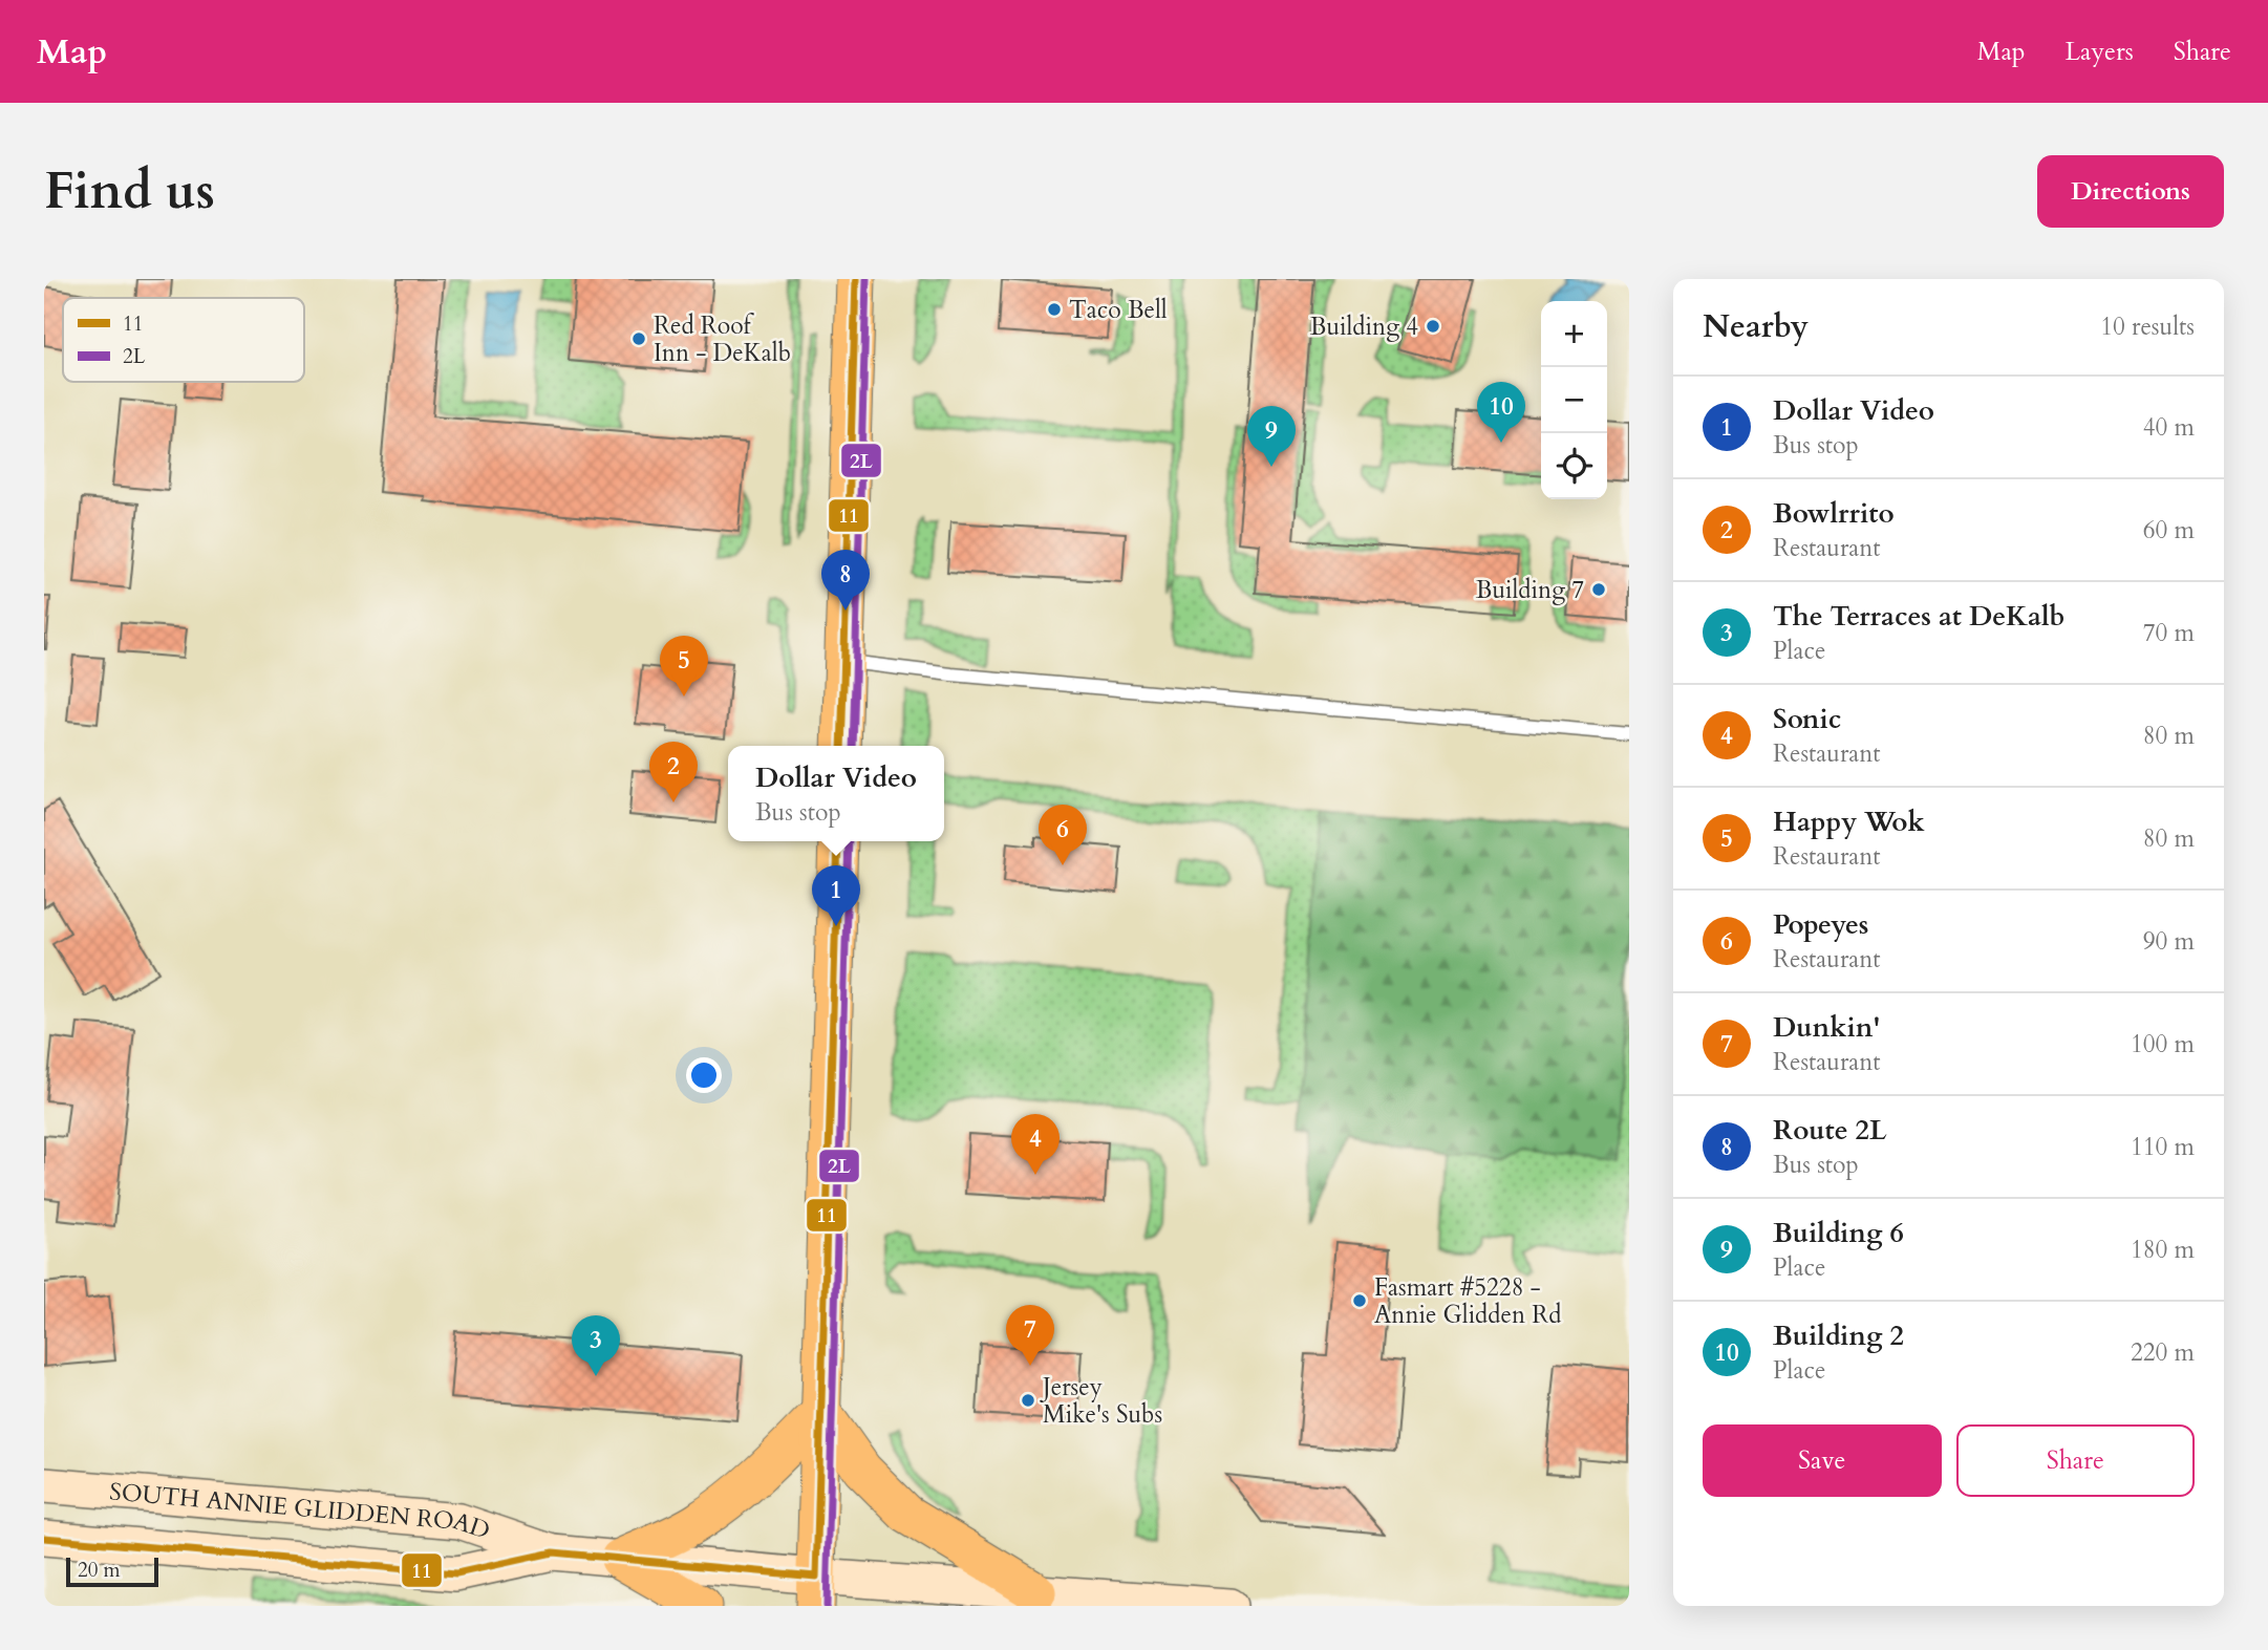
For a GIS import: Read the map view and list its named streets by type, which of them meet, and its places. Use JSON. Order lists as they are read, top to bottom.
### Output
{
  "streets": {
    "main road": ["SOUTH ANNIE GLIDDEN ROAD"]
  },
  "places": [
    "Taco Bell",
    "Building 4",
    "Red Roof Inn - DeKalb",
    "Building 7",
    "Fasmart #5228 - Annie Glidden Rd",
    "Jersey Mike's Subs"
  ],
  "lines": ["transit line 11", "transit line 2L"],
  "legend": ["11", "2L"],
  "scale_bar": "20 m",
  "page": {
    "header": "Map",
    "nav": ["Map", "Layers", "Share"],
    "buttons": [
      "Directions",
      ["Save", "Share"]
    ],
    "title": "Find us",
    "heading": ["Nearby", "10 results"],
    "map_buttons": ["+", "−"],
    "list": [
      {
        "mark": "1",
        "name": "Dollar Video",
        "note": "Bus stop",
        "value": "40 m"
      },
      {
        "mark": "2",
        "name": "Bowlrrito",
        "note": "Restaurant",
        "value": "60 m"
      },
      {
        "mark": "3",
        "name": "The Terraces at DeKalb",
        "note": "Place",
        "value": "70 m"
      },
      {
        "mark": "4",
        "name": "Sonic",
        "note": "Restaurant",
        "value": "80 m"
      },
      {
        "mark": "5",
        "name": "Happy Wok",
        "note": "Restaurant",
        "value": "80 m"
      },
      {
        "mark": "6",
        "name": "Popeyes",
        "note": "Restaurant",
        "value": "90 m"
      },
      {
        "mark": "7",
        "name": "Dunkin'",
        "note": "Restaurant",
        "value": "100 m"
      },
      {
        "mark": "8",
        "name": "Route 2L",
        "note": "Bus stop",
        "value": "110 m"
      },
      {
        "mark": "9",
        "name": "Building 6",
        "note": "Place",
        "value": "180 m"
      },
      {
        "mark": "10",
        "name": "Building 2",
        "note": "Place",
        "value": "220 m"
      }
    ],
    "pins": [
      "10",
      "9",
      "8",
      "5",
      "2",
      "6",
      "1",
      "4",
      "7",
      "3"
    ],
    "popup": ["Dollar Video", "Bus stop"],
    "scale": "20 m"
  }
}
